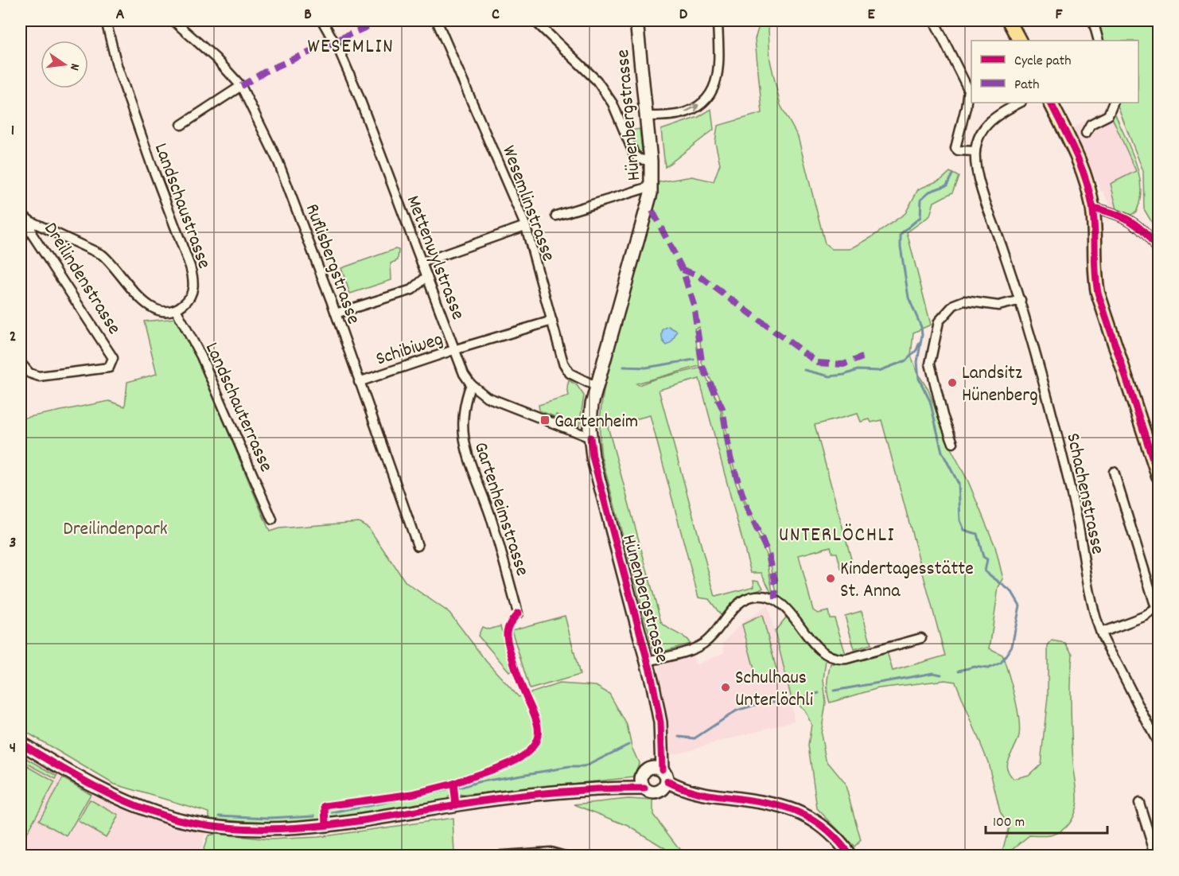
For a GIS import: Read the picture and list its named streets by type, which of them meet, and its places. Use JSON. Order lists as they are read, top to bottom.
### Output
{
  "streets": {
    "main road": ["Hünenbergstrasse"],
    "street": [
      "Wesemlinstrasse",
      "Landschaustrasse",
      "Mettenwylstrasse",
      "Ruflisbergstrasse",
      "Dreilindenstrasse",
      "Schibiweg",
      "Landschauterrasse",
      "Schachenstrasse",
      "Gartenheimstrasse"
    ]
  },
  "crossings": [
    ["Hünenbergstrasse", "Wesemlinstrasse"],
    ["Hünenbergstrasse", "Mettenwylstrasse"],
    ["Wesemlinstrasse", "Schibiweg"],
    ["Landschaustrasse", "Landschauterrasse"],
    ["Mettenwylstrasse", "Schibiweg"],
    ["Mettenwylstrasse", "Gartenheimstrasse"],
    ["Ruflisbergstrasse", "Schibiweg"]
  ],
  "districts": ["WESEMLIN", "UNTERLÖCHLI"],
  "parks": ["Dreilindenpark"],
  "places": {
    "other": ["Landsitz Hünenberg", "Kindertagesstätte St. Anna", "Schulhaus Unterlöchli"],
    "transit": ["Gartenheim"]
  },
  "legend": ["Cycle path", "Path"],
  "scale_bar": "100 m",
  "north": "right",
  "grid": {
    "columns": [
      "A",
      "B",
      "C",
      "D",
      "E",
      "F"
    ],
    "rows": [
      "1",
      "2",
      "3",
      "4"
    ]
  }
}
